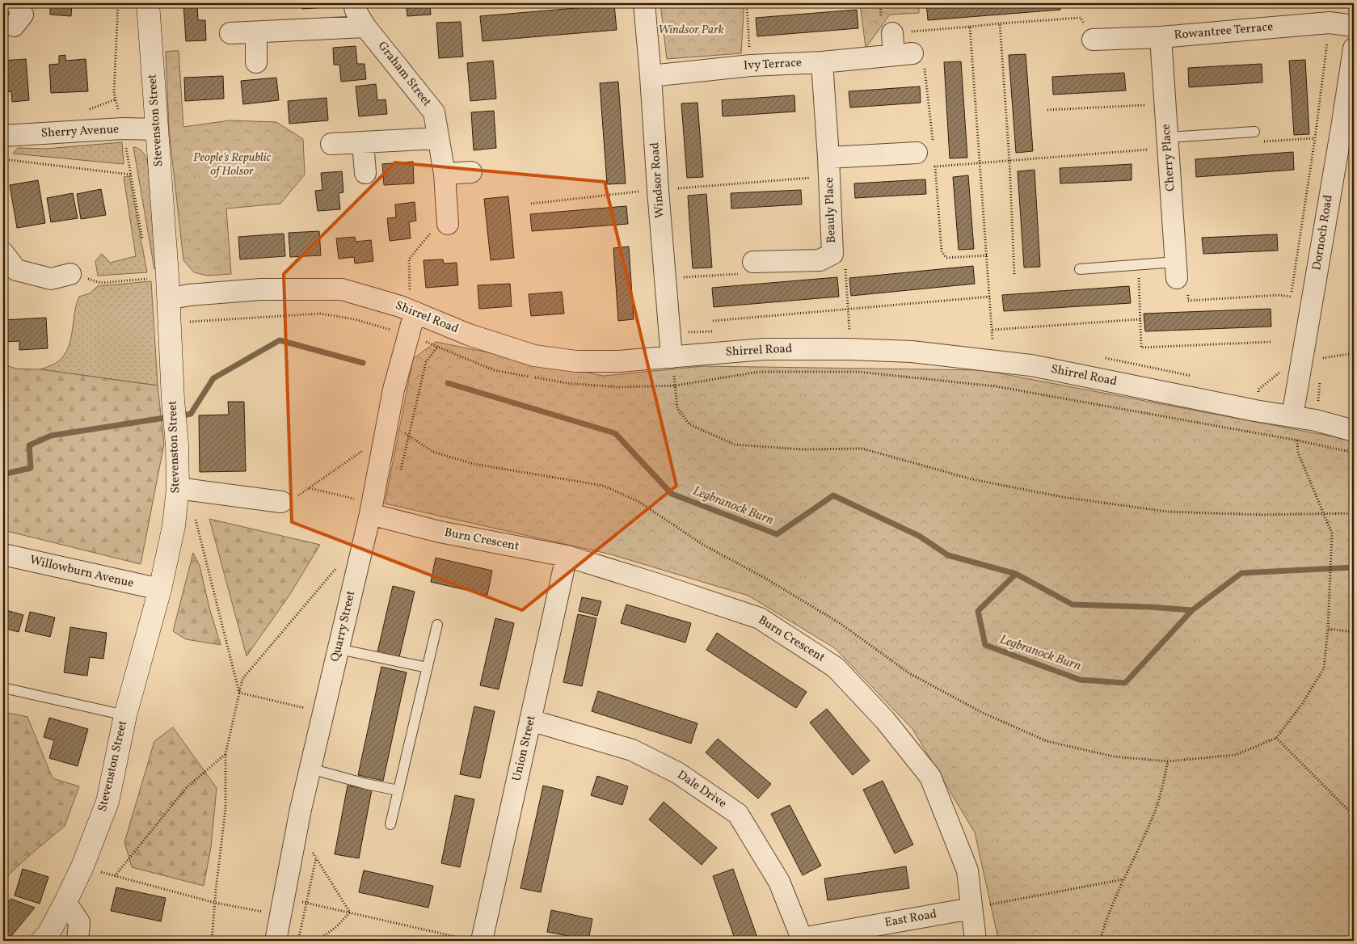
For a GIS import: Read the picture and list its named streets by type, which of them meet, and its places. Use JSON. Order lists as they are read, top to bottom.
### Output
{
  "streets": {
    "main road": ["Stevenston Street"],
    "street": [
      "Rowantree Terrace",
      "Ivy Terrace",
      "Graham Street",
      "Sherry Avenue",
      "Cherry Place",
      "Windsor Road",
      "Beauly Place",
      "Dornoch Road",
      "Shirrel Road",
      "Burn Crescent",
      "Willowburn Avenue",
      "Quarry Street",
      "Union Street",
      "Dale Drive",
      "East Road"
    ]
  },
  "crossings": [
    ["Rowantree Terrace", "Cherry Place"],
    ["Ivy Terrace", "Windsor Road"],
    ["Ivy Terrace", "Beauly Place"],
    ["Stevenston Street", "Sherry Avenue"],
    ["Stevenston Street", "Shirrel Road"],
    ["Stevenston Street", "Willowburn Avenue"],
    ["Windsor Road", "Shirrel Road"],
    ["Dornoch Road", "Shirrel Road"],
    ["Shirrel Road", "Quarry Street"],
    ["Burn Crescent", "Quarry Street"],
    ["Burn Crescent", "Union Street"],
    ["Burn Crescent", "East Road"],
    ["Union Street", "Dale Drive"],
    ["Dale Drive", "East Road"]
  ],
  "water": ["Legbranock Burn"],
  "parks": ["Windsor Park", "People's Republic of Holsor"]
}
